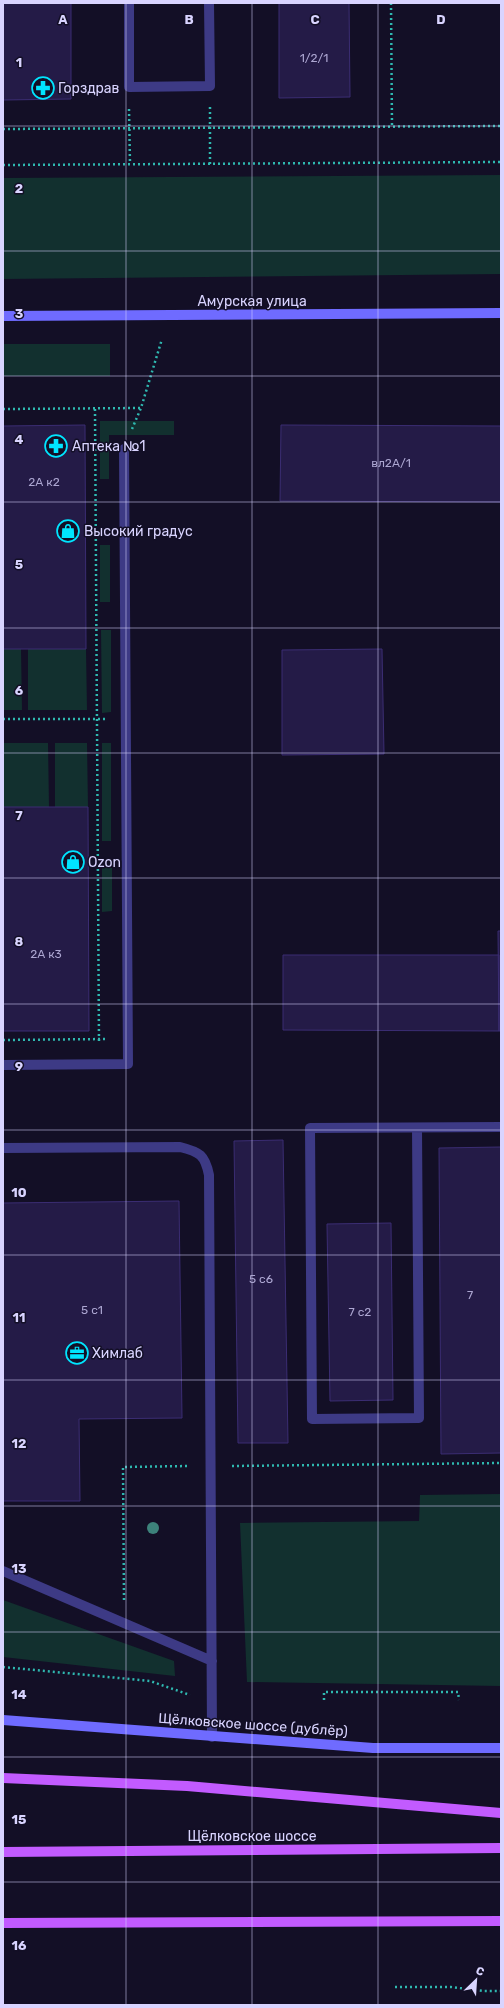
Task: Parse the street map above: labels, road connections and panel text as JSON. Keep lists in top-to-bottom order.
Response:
{
  "streets": {
    "main road": ["Щёлковское шоссе"],
    "street": ["Амурская улица", "Щёлковское шоссе (дублёр)"]
  },
  "places": {
    "pharmacy": ["Горздрав", "Аптека №1"],
    "shop": ["Высокий градус", "Ozon"],
    "office": ["Химлаб"]
  },
  "house_numbers": [
    "1/2/1",
    "вл2А/1",
    "2А к2",
    "2А к3",
    "5 c6",
    "7",
    "5 c1",
    "7 c2"
  ],
  "north": "top right",
  "grid": {
    "columns": [
      "A",
      "B",
      "C",
      "D"
    ],
    "rows": [
      "1",
      "2",
      "3",
      "4",
      "5",
      "6",
      "7",
      "8",
      "9",
      "10",
      "11",
      "12",
      "13",
      "14",
      "15",
      "16"
    ]
  }
}
